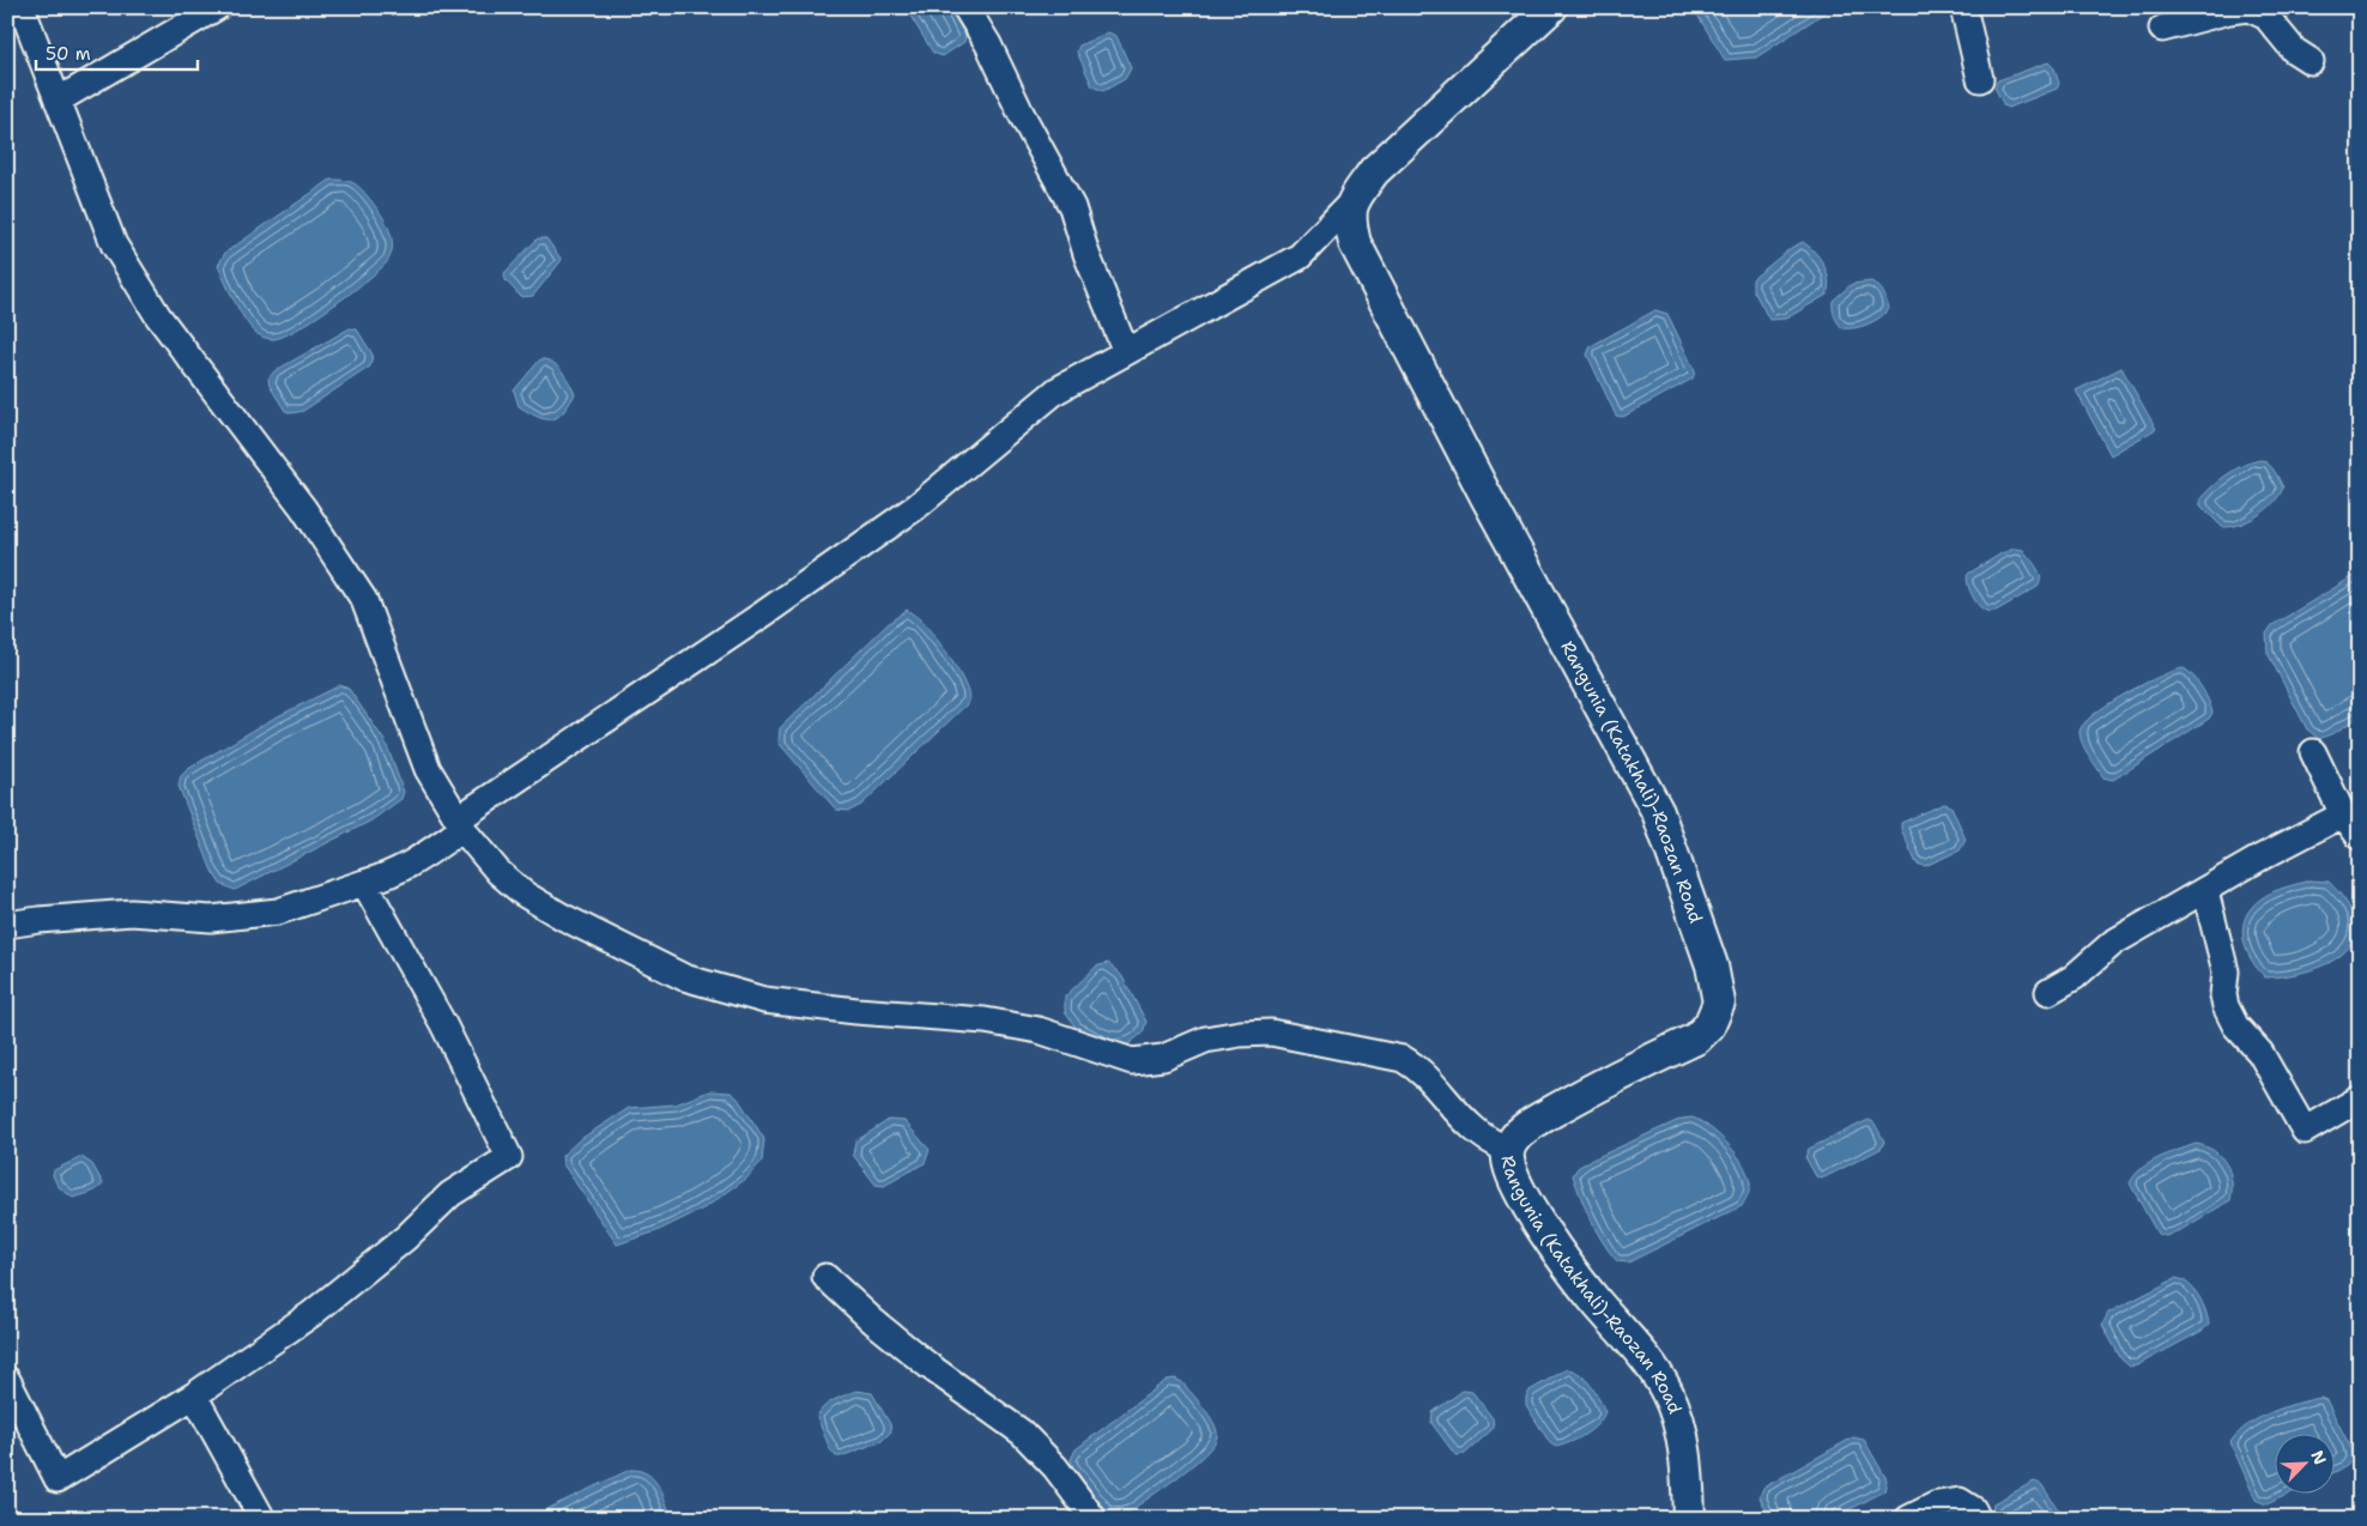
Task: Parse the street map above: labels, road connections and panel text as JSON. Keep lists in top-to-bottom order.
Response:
{
  "streets": {
    "main road": ["Rangunia (Katakhali)-Raozan Road"]
  },
  "scale_bar": "50 m",
  "north": "top right"
}
